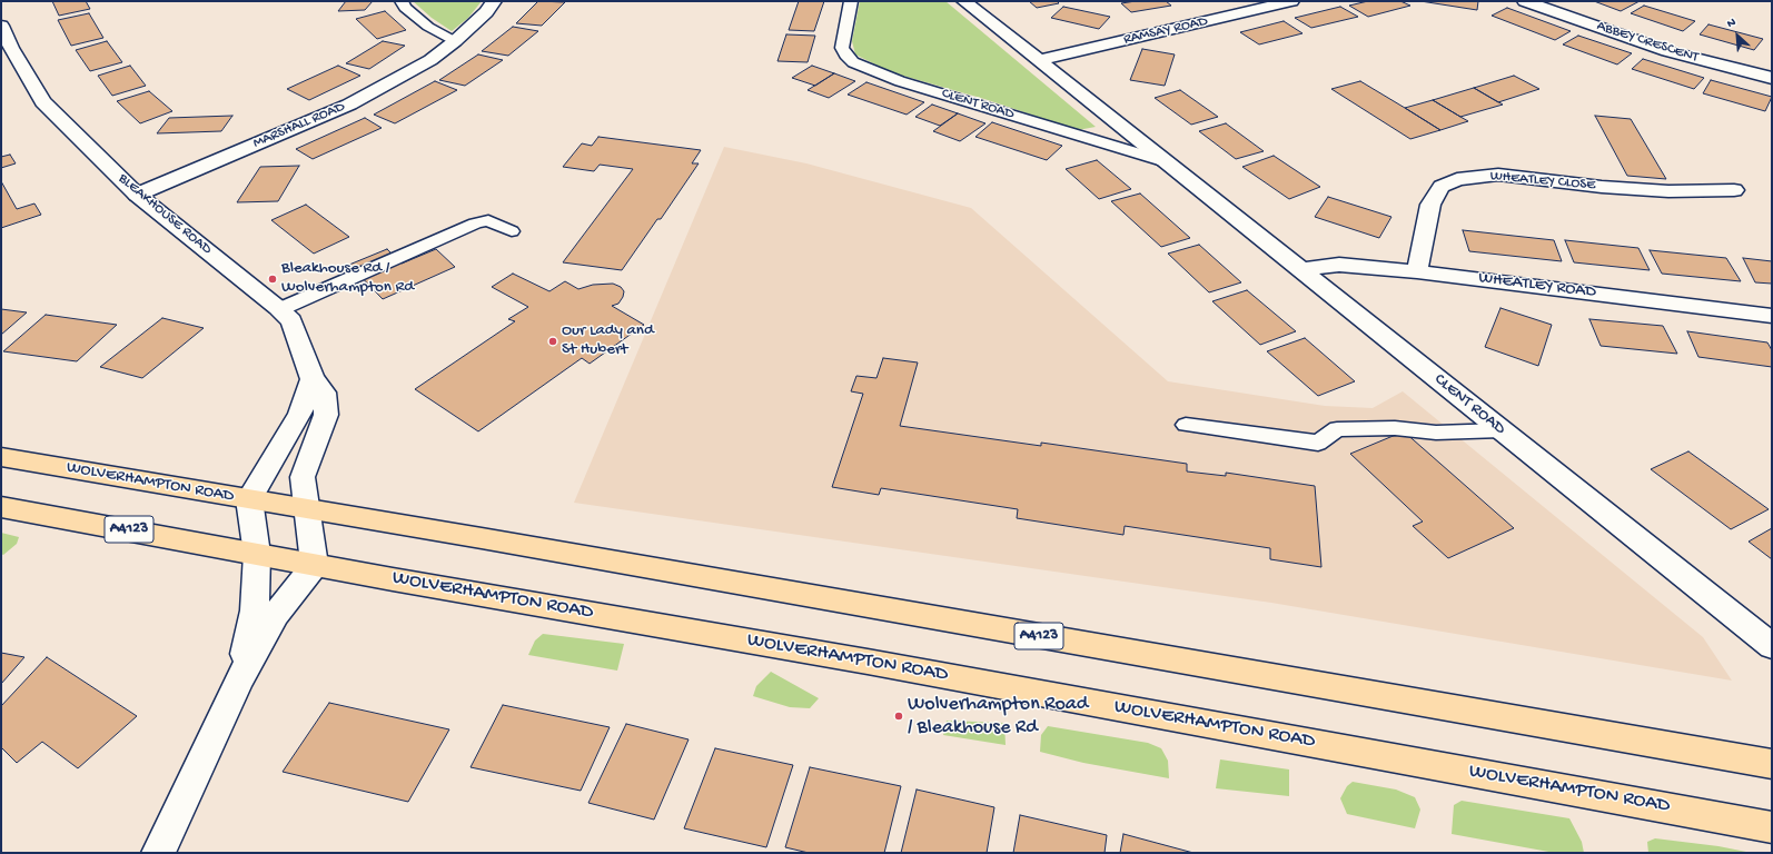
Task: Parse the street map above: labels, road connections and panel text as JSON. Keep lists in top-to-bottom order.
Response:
{
  "streets": {
    "highway": ["WOLVERHAMPTON ROAD", "A4123"],
    "street": [
      "RAMSAY ROAD",
      "ABBEY CRESCENT",
      "CLENT ROAD",
      "MARSHALL ROAD",
      "WHEATLEY CLOSE",
      "BLEAKHOUSE ROAD",
      "WHEATLEY ROAD"
    ]
  },
  "crossings": [
    ["RAMSAY ROAD", "CLENT ROAD"],
    ["CLENT ROAD", "WHEATLEY ROAD"],
    ["MARSHALL ROAD", "BLEAKHOUSE ROAD"],
    ["WHEATLEY CLOSE", "WHEATLEY ROAD"],
    ["BLEAKHOUSE ROAD", "WOLVERHAMPTON ROAD"]
  ],
  "places": ["Bleakhouse Rd / Wolverhampton Rd", "Our Lady and St Hubert", "Wolverhampton Road / Bleakhouse Rd"],
  "north": "top left"
}
